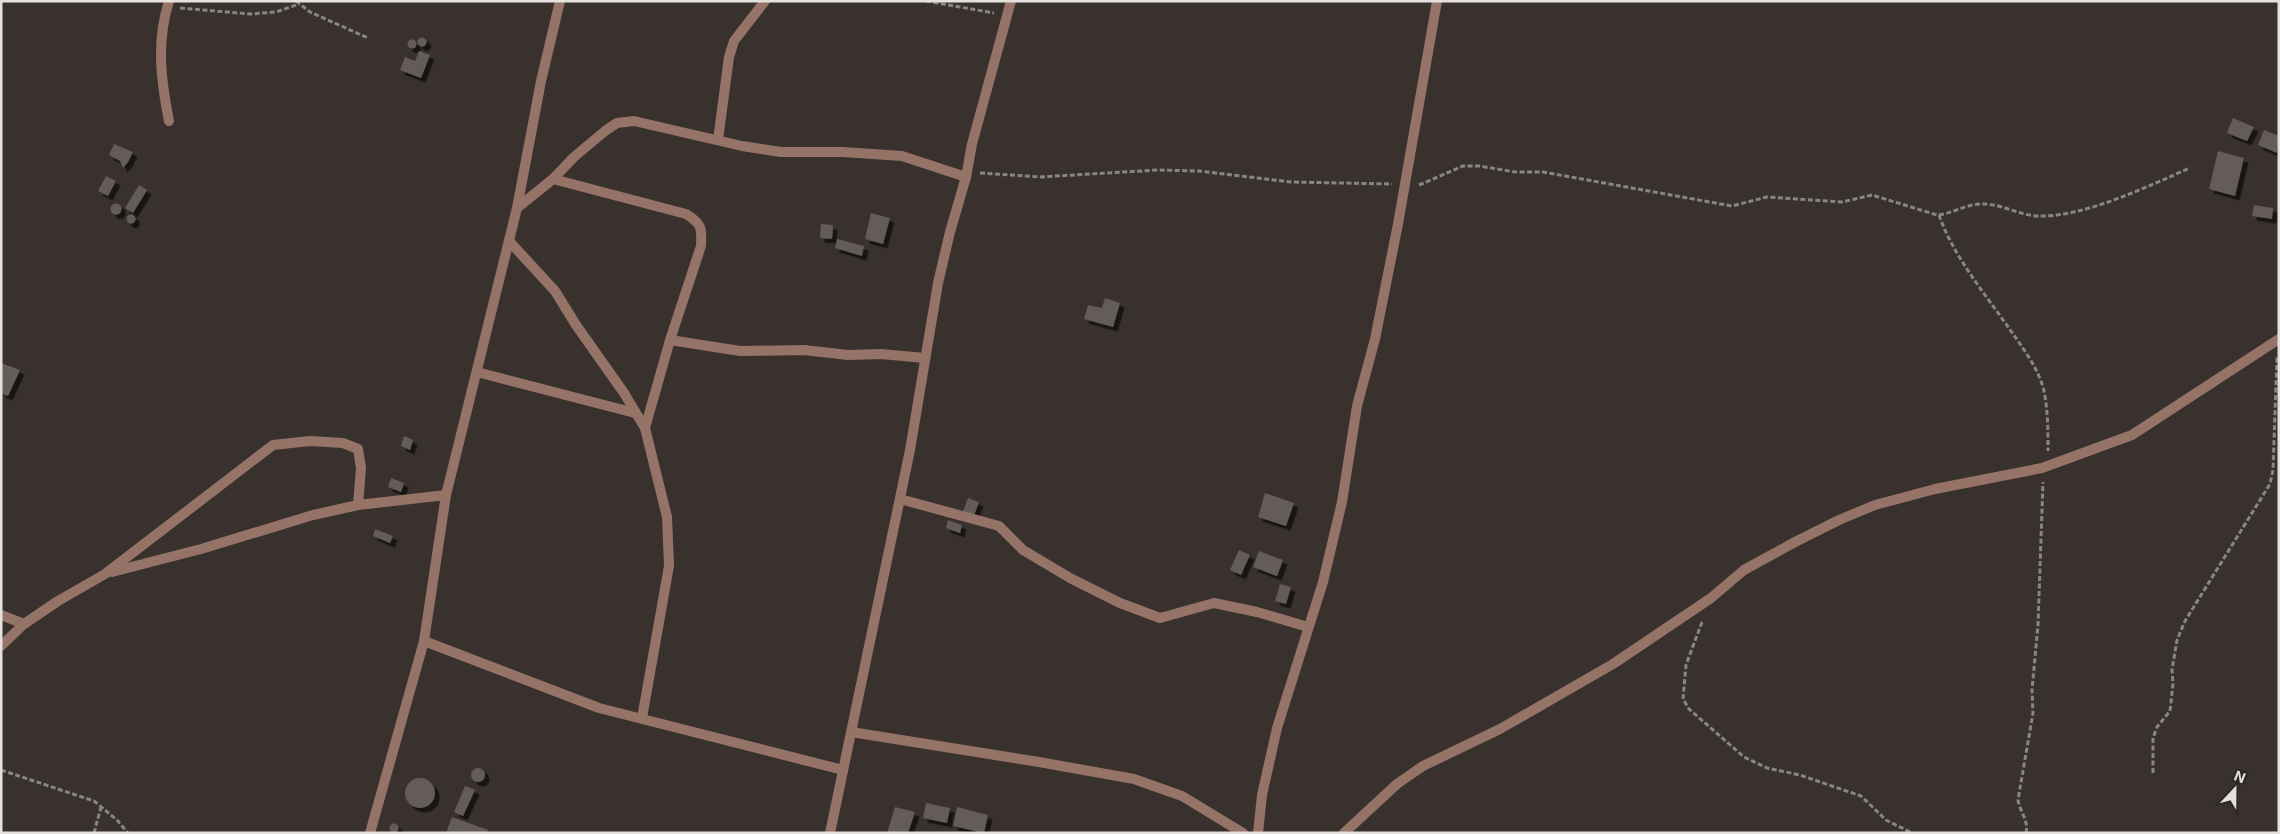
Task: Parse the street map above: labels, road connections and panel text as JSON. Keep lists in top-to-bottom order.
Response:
{
  "north": "top"
}
